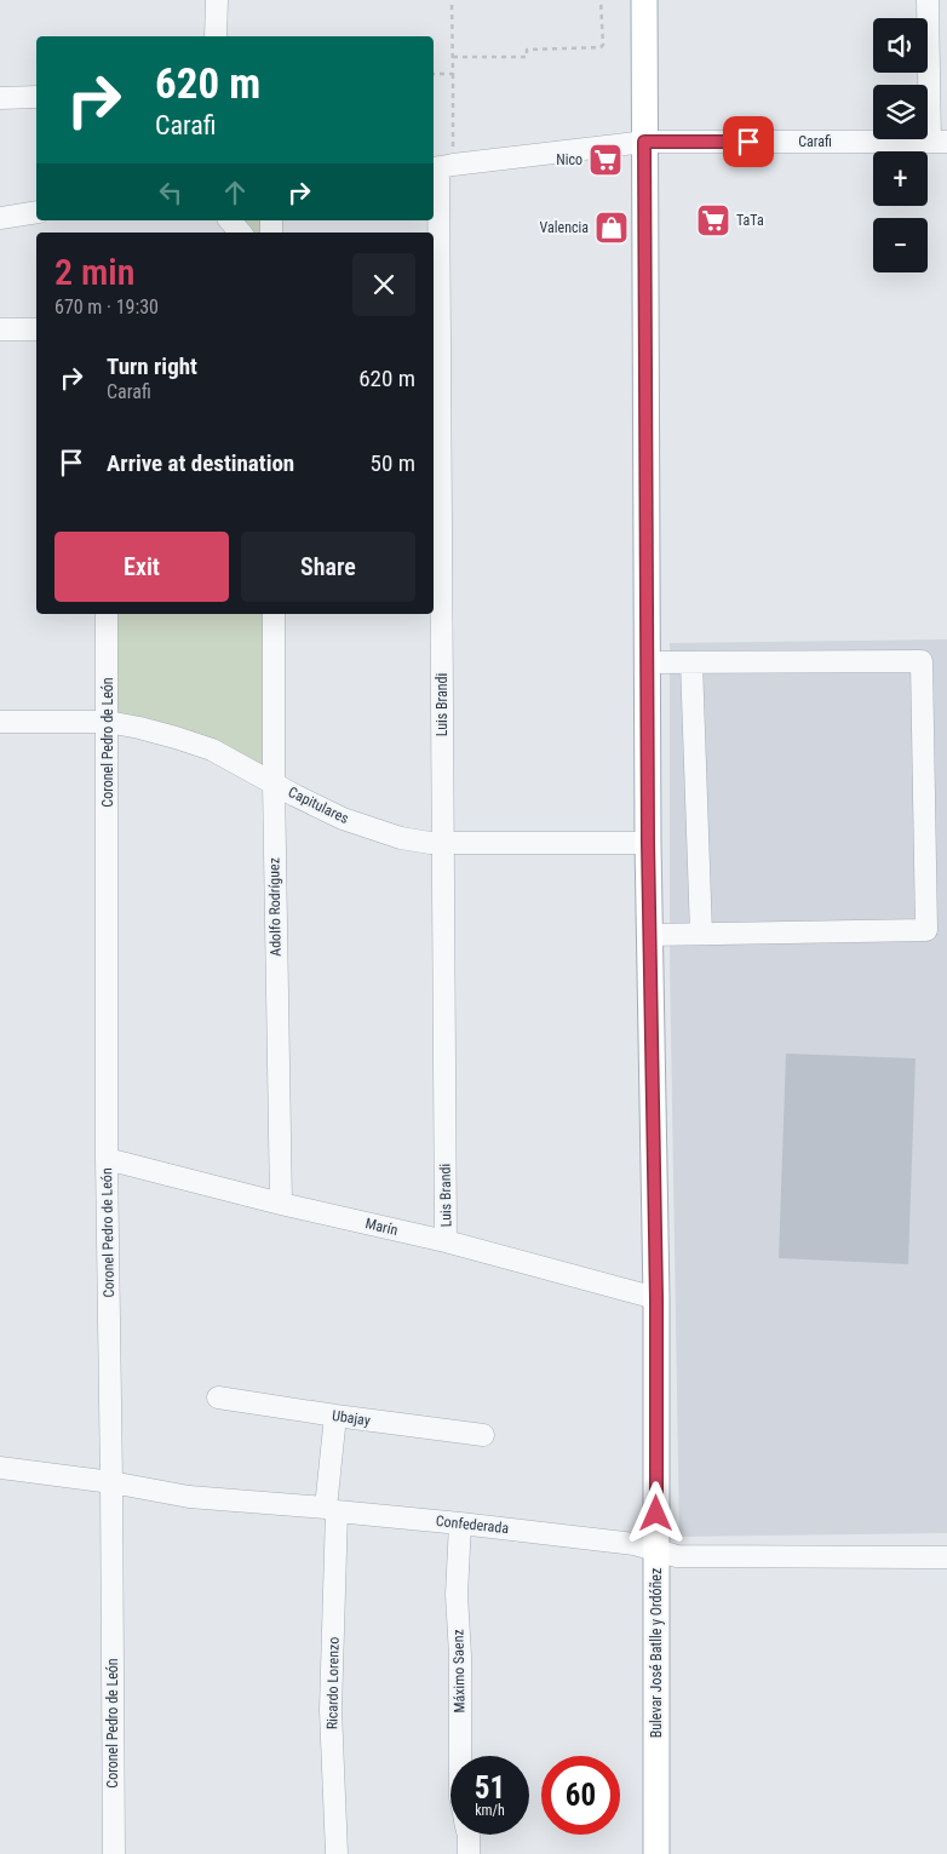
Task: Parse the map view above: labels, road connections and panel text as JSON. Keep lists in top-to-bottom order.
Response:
{
  "streets": {
    "main road": ["Bulevar José Batlle y Ordóñez"],
    "street": [
      "Carafi",
      "Luis Brandi",
      "Coronel Pedro de León",
      "Capitulares",
      "Adolfo Rodríguez",
      "Marín",
      "Ubajay",
      "Confederada",
      "Máximo Saenz",
      "Ricardo Lorenzo"
    ]
  },
  "crossings": [
    ["Carafi", "Luis Brandi"],
    ["Carafi", "Bulevar José Batlle y Ordóñez"],
    ["Luis Brandi", "Capitulares"],
    ["Luis Brandi", "Marín"],
    ["Coronel Pedro de León", "Capitulares"],
    ["Coronel Pedro de León", "Marín"],
    ["Coronel Pedro de León", "Confederada"],
    ["Capitulares", "Adolfo Rodríguez"],
    ["Capitulares", "Bulevar José Batlle y Ordóñez"],
    ["Adolfo Rodríguez", "Marín"],
    ["Marín", "Bulevar José Batlle y Ordóñez"],
    ["Ubajay", "Ricardo Lorenzo"],
    ["Confederada", "Bulevar José Batlle y Ordóñez"],
    ["Confederada", "Máximo Saenz"],
    ["Confederada", "Ricardo Lorenzo"]
  ],
  "places": {
    "supermarket": ["Nico", "TaTa"],
    "shop": ["Valencia"]
  },
  "page": {
    "map_buttons": ["+", "−"],
    "turn": ["620 m", "Carafi"],
    "heading": ["2 min", "670 m · 19:30"],
    "list": [
      {
        "name": "Turn right",
        "note": "Carafi",
        "value": "620 m"
      },
      {
        "name": "Arrive at destination",
        "value": "50 m"
      }
    ],
    "buttons": ["Exit", "Share"],
    "speed": "51 km/h",
    "limit": "60"
  }
}
